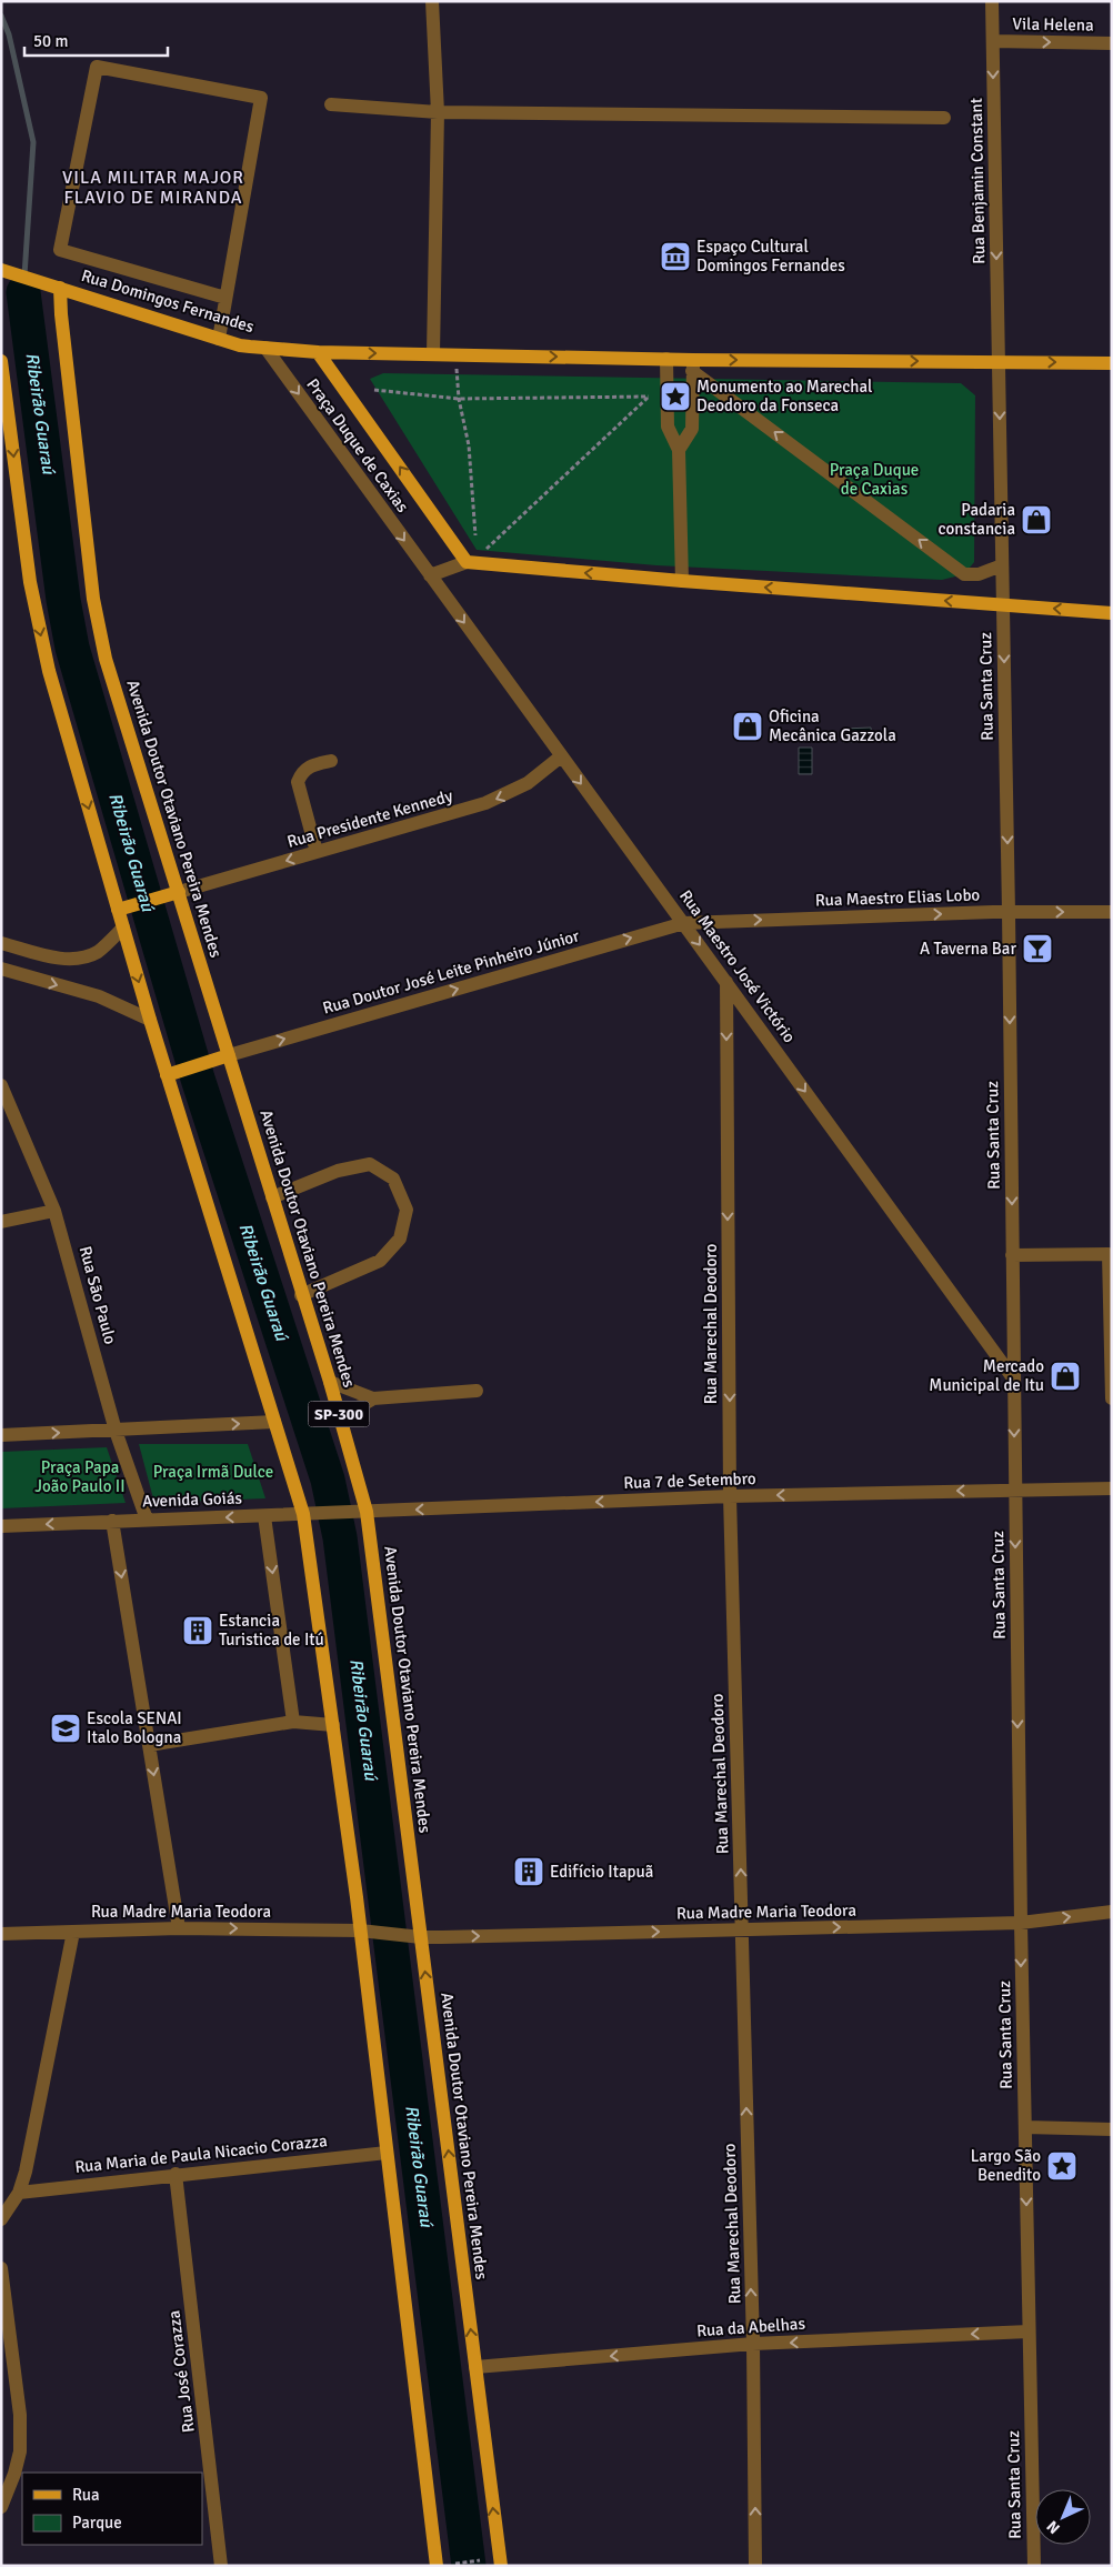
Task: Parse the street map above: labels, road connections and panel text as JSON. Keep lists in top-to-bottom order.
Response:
{
  "streets": {
    "main road": [
      "Rua Domingos Fernandes",
      "Praça Duque de Caxias",
      "Avenida Doutor Otaviano Pereira Mendes",
      "SP-300"
    ],
    "street": [
      "Vila Helena",
      "Rua Benjamin Constant",
      "Rua Santa Cruz",
      "Rua Presidente Kennedy",
      "Rua Maestro Elias Lobo",
      "Rua Maestro José Victório",
      "Rua Doutor José Leite Pinheiro Júnior",
      "Rua São Paulo",
      "Rua Marechal Deodoro",
      "Rua 7 de Setembro",
      "Avenida Goiás",
      "Rua Madre Maria Teodora",
      "Rua Maria de Paula Nicacio Corazza",
      "Rua da Abelhas",
      "Rua José Corazza"
    ]
  },
  "crossings": [
    ["Vila Helena", "Rua Benjamin Constant"],
    ["Rua Benjamin Constant", "Praça Duque de Caxias"],
    ["Rua Domingos Fernandes", "Praça Duque de Caxias"],
    ["Rua Domingos Fernandes", "Avenida Doutor Otaviano Pereira Mendes"],
    ["Praça Duque de Caxias", "Rua Maestro José Victório"],
    ["Rua Santa Cruz", "Rua Maestro Elias Lobo"],
    ["Rua Santa Cruz", "Rua Maestro José Victório"],
    ["Rua Santa Cruz", "Rua 7 de Setembro"],
    ["Rua Santa Cruz", "Rua Madre Maria Teodora"],
    ["Rua Santa Cruz", "Rua da Abelhas"],
    ["Avenida Doutor Otaviano Pereira Mendes", "Rua Presidente Kennedy"],
    ["Avenida Doutor Otaviano Pereira Mendes", "Rua Doutor José Leite Pinheiro Júnior"],
    ["Avenida Doutor Otaviano Pereira Mendes", "Rua 7 de Setembro"],
    ["Avenida Doutor Otaviano Pereira Mendes", "Rua Madre Maria Teodora"],
    ["Avenida Doutor Otaviano Pereira Mendes", "Rua da Abelhas"],
    ["Rua Presidente Kennedy", "Rua Maestro José Victório"],
    ["Rua Maestro Elias Lobo", "Rua Maestro José Victório"],
    ["Rua Maestro Elias Lobo", "Rua Doutor José Leite Pinheiro Júnior"],
    ["Rua Maestro José Victório", "Rua Doutor José Leite Pinheiro Júnior"],
    ["Rua Maestro José Victório", "Rua Marechal Deodoro"],
    ["Rua São Paulo", "Avenida Goiás"],
    ["Rua Marechal Deodoro", "Rua 7 de Setembro"],
    ["Rua Marechal Deodoro", "Rua Madre Maria Teodora"],
    ["Rua Marechal Deodoro", "Rua da Abelhas"],
    ["Rua 7 de Setembro", "Avenida Goiás"],
    ["Rua Maria de Paula Nicacio Corazza", "Rua José Corazza"]
  ],
  "one_way": [
    "Vila Helena",
    "Rua Benjamin Constant",
    "Rua Santa Cruz",
    "Rua Presidente Kennedy",
    "Rua Maestro Elias Lobo",
    "Rua Maestro José Victório",
    "Rua Doutor José Leite Pinheiro Júnior",
    "Rua 7 de Setembro",
    "Rua Madre Maria Teodora",
    "Rua da Abelhas"
  ],
  "districts": ["VILA MILITAR MAJOR FLAVIO DE MIRANDA"],
  "water": ["Ribeirão Guaraú"],
  "parks": ["Praça Duque de Caxias", "Praça Papa João Paulo II", "Praça Irmã Dulce"],
  "places": {
    "museum": ["Espaço Cultural Domingos Fernandes"],
    "place": ["Monumento ao Marechal Deodoro da Fonseca", "Largo São Benedito"],
    "shop": ["Padaria constancia", "Oficina Mecânica Gazzola", "Mercado Municipal de Itu"],
    "bar": ["A Taverna Bar"],
    "building": ["Estancia Turistica de Itú", "Edifício Itapuã"],
    "school or university": ["Escola SENAI Italo Bologna"]
  },
  "legend": ["Rua", "Parque"],
  "scale_bar": "50 m",
  "north": "bottom left"
}
